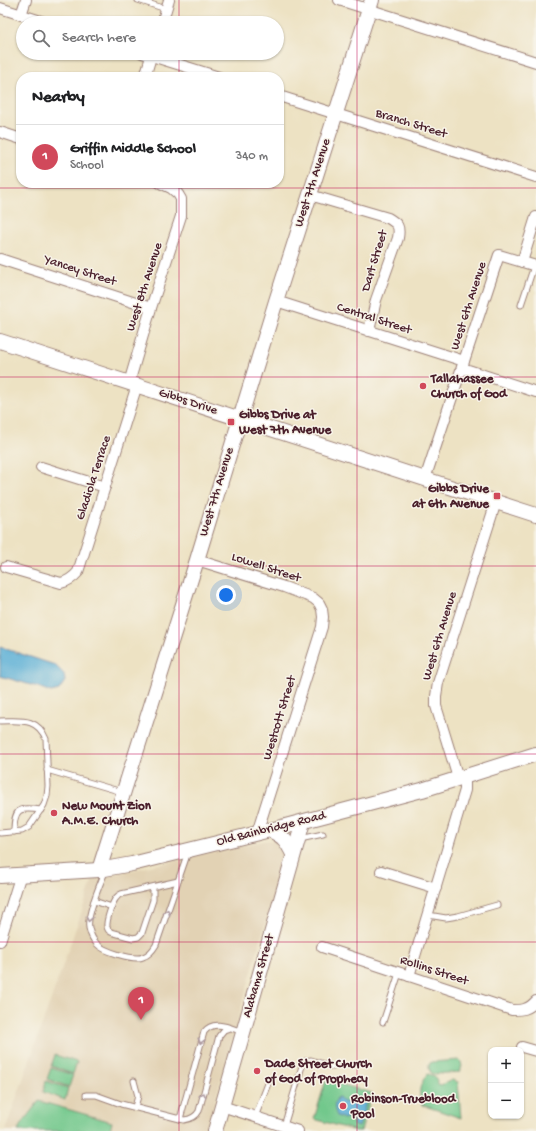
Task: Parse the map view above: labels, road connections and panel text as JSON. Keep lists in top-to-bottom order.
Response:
{
  "streets": {
    "street": [
      "Branch Street",
      "West 7th Avenue",
      "Dart Street",
      "Yancey Street",
      "West 8th Avenue",
      "West 6th Avenue",
      "Central Street",
      "Gibbs Drive",
      "Gladiola Terrace",
      "Lowell Street",
      "Westcott Street",
      "Old Bainbridge Road",
      "Rollins Street",
      "Alabama Street"
    ]
  },
  "crossings": [
    ["Branch Street", "West 7th Avenue"],
    ["West 7th Avenue", "Dart Street"],
    ["West 7th Avenue", "Central Street"],
    ["West 7th Avenue", "Gibbs Drive"],
    ["West 7th Avenue", "Lowell Street"],
    ["West 7th Avenue", "Old Bainbridge Road"],
    ["Dart Street", "Central Street"],
    ["Yancey Street", "West 8th Avenue"],
    ["West 8th Avenue", "Gibbs Drive"],
    ["West 8th Avenue", "Gladiola Terrace"],
    ["West 6th Avenue", "Central Street"],
    ["West 6th Avenue", "Gibbs Drive"],
    ["West 6th Avenue", "Old Bainbridge Road"],
    ["West 6th Avenue", "Rollins Street"],
    ["Gibbs Drive", "Gladiola Terrace"],
    ["Lowell Street", "Westcott Street"],
    ["Westcott Street", "Old Bainbridge Road"],
    ["Old Bainbridge Road", "Alabama Street"]
  ],
  "places": {
    "other": [
      "Tallahassee Church of God",
      "New Mount Zion A.M.E. Church",
      "Dade Street Church of God of Prophecy",
      "Robinson-Trueblood Pool"
    ],
    "transit": ["Gibbs Drive at West 7th Avenue", "Gibbs Drive at 6th Avenue"]
  },
  "page": {
    "search": "Search here",
    "heading": "Nearby",
    "list": [
      {
        "mark": "1",
        "name": "Griffin Middle School",
        "note": "School",
        "value": "340 m"
      }
    ],
    "pins": "1",
    "map_buttons": ["+", "−"]
  }
}
